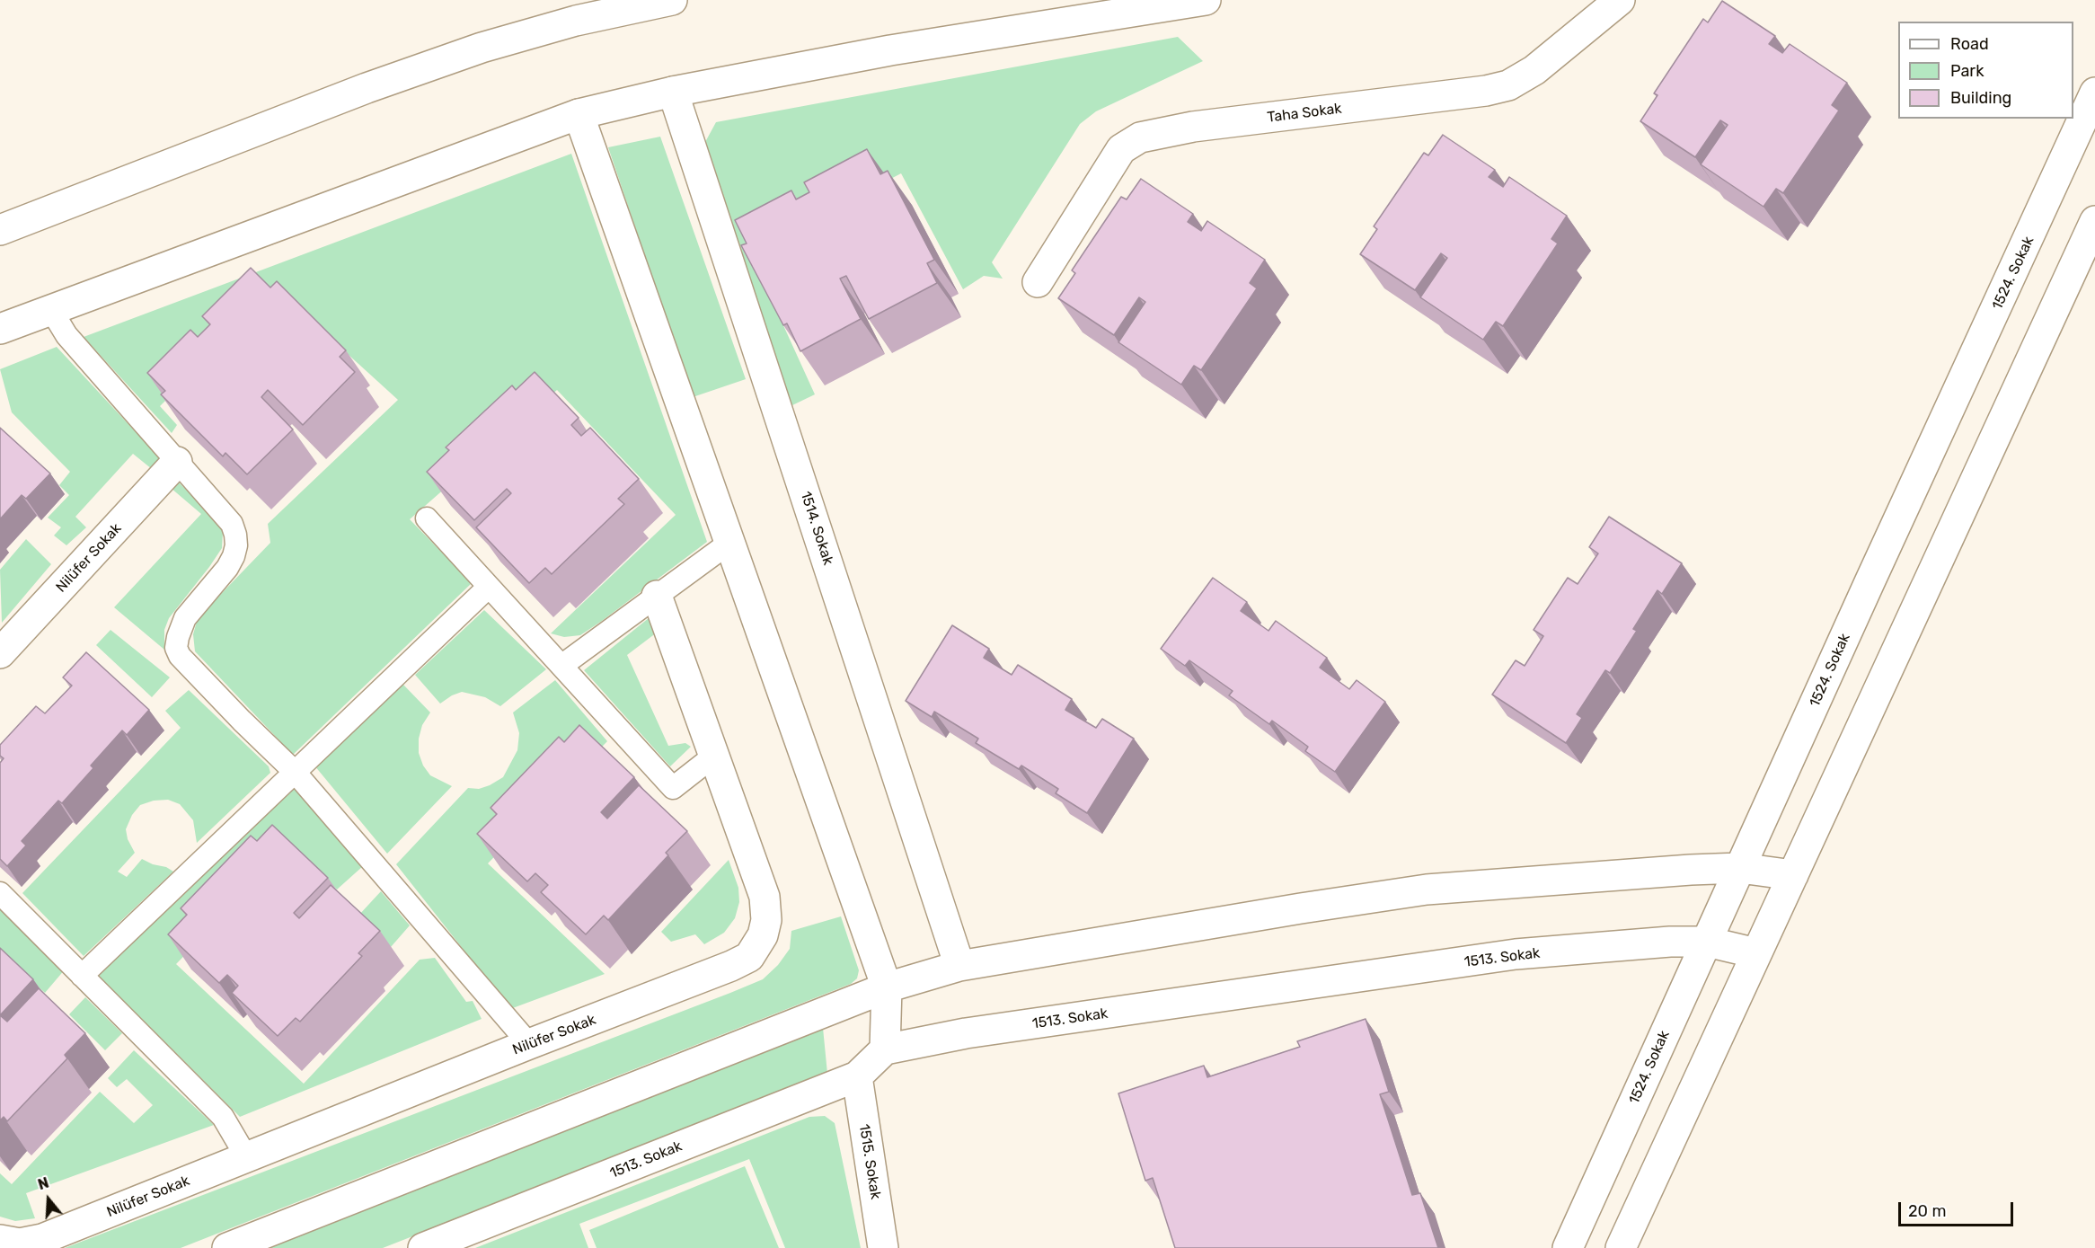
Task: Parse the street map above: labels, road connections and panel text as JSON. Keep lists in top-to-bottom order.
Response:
{
  "streets": {
    "street": [
      "Taha Sokak",
      "1524. Sokak",
      "1514. Sokak",
      "Nilüfer Sokak",
      "1513. Sokak",
      "1515. Sokak"
    ]
  },
  "crossings": [
    ["1524. Sokak", "1513. Sokak"],
    ["1513. Sokak", "1515. Sokak"]
  ],
  "legend": ["Road", "Park", "Building"],
  "scale_bar": "20 m",
  "north": "top"
}
